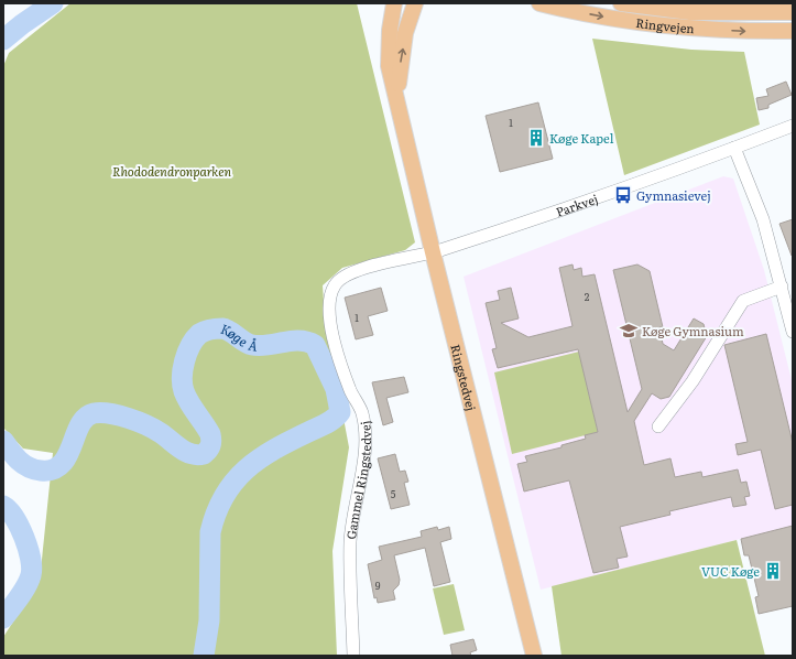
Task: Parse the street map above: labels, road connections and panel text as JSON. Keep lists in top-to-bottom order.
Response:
{
  "streets": {
    "main road": ["Ringvejen", "Ringstedvej"],
    "street": ["Parkvej", "Gammel Ringstedvej"]
  },
  "crossings": [
    ["Parkvej", "Ringstedvej"],
    ["Parkvej", "Gammel Ringstedvej"],
    ["Ringstedvej", "Gammel Ringstedvej"]
  ],
  "water": ["Køge Å"],
  "parks": ["Rhododendronparken"],
  "places": {
    "building": ["Køge Kapel", "VUC Køge"],
    "bus stop": ["Gymnasievej"],
    "school or university": ["Køge Gymnasium"]
  },
  "house_numbers": [
    "1",
    "2",
    "1",
    "5",
    "9"
  ]
}
